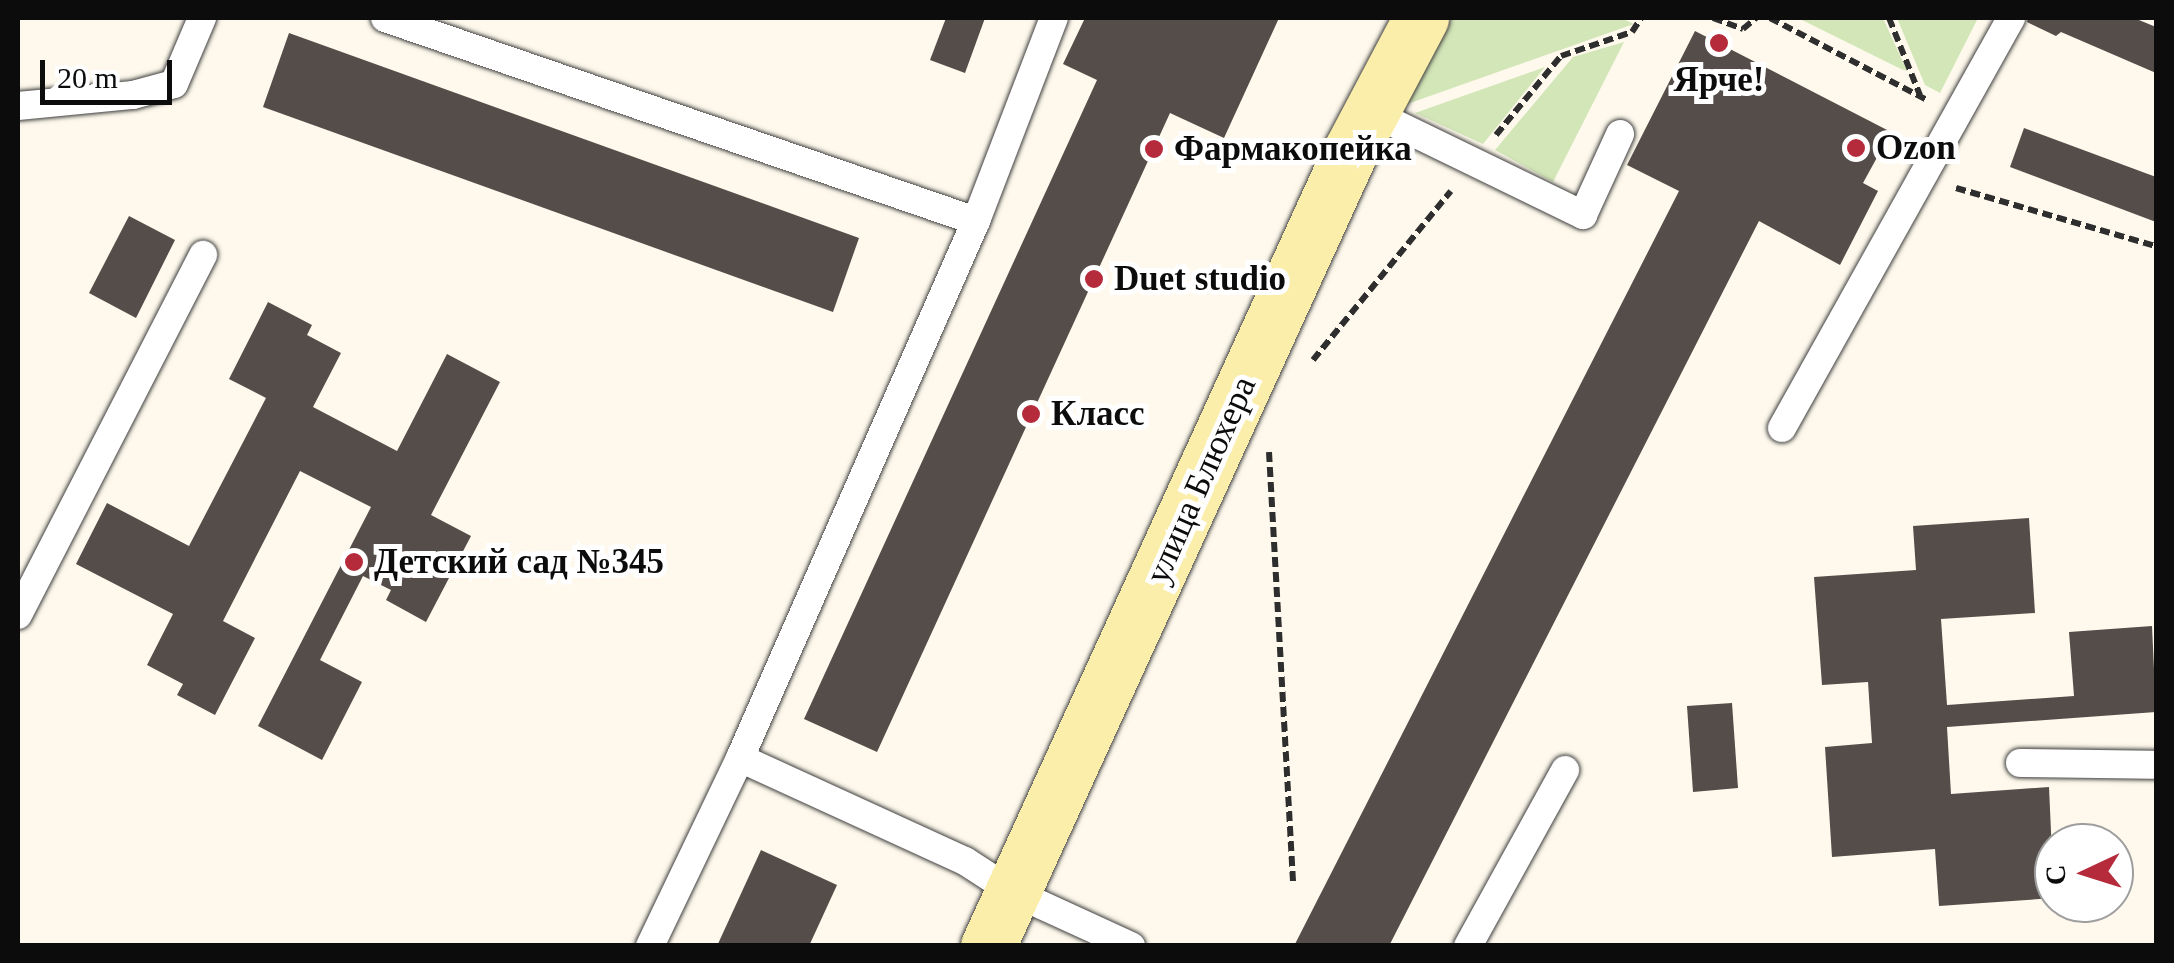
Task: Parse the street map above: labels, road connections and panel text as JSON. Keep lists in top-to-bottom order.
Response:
{
  "streets": {
    "street": ["улица Блюхера"]
  },
  "places": [
    "Ярче!",
    "Ozon",
    "Фармакопейка",
    "Duet studio",
    "Класс",
    "Детский сад №345"
  ],
  "scale_bar": "20 m",
  "north": "left"
}
